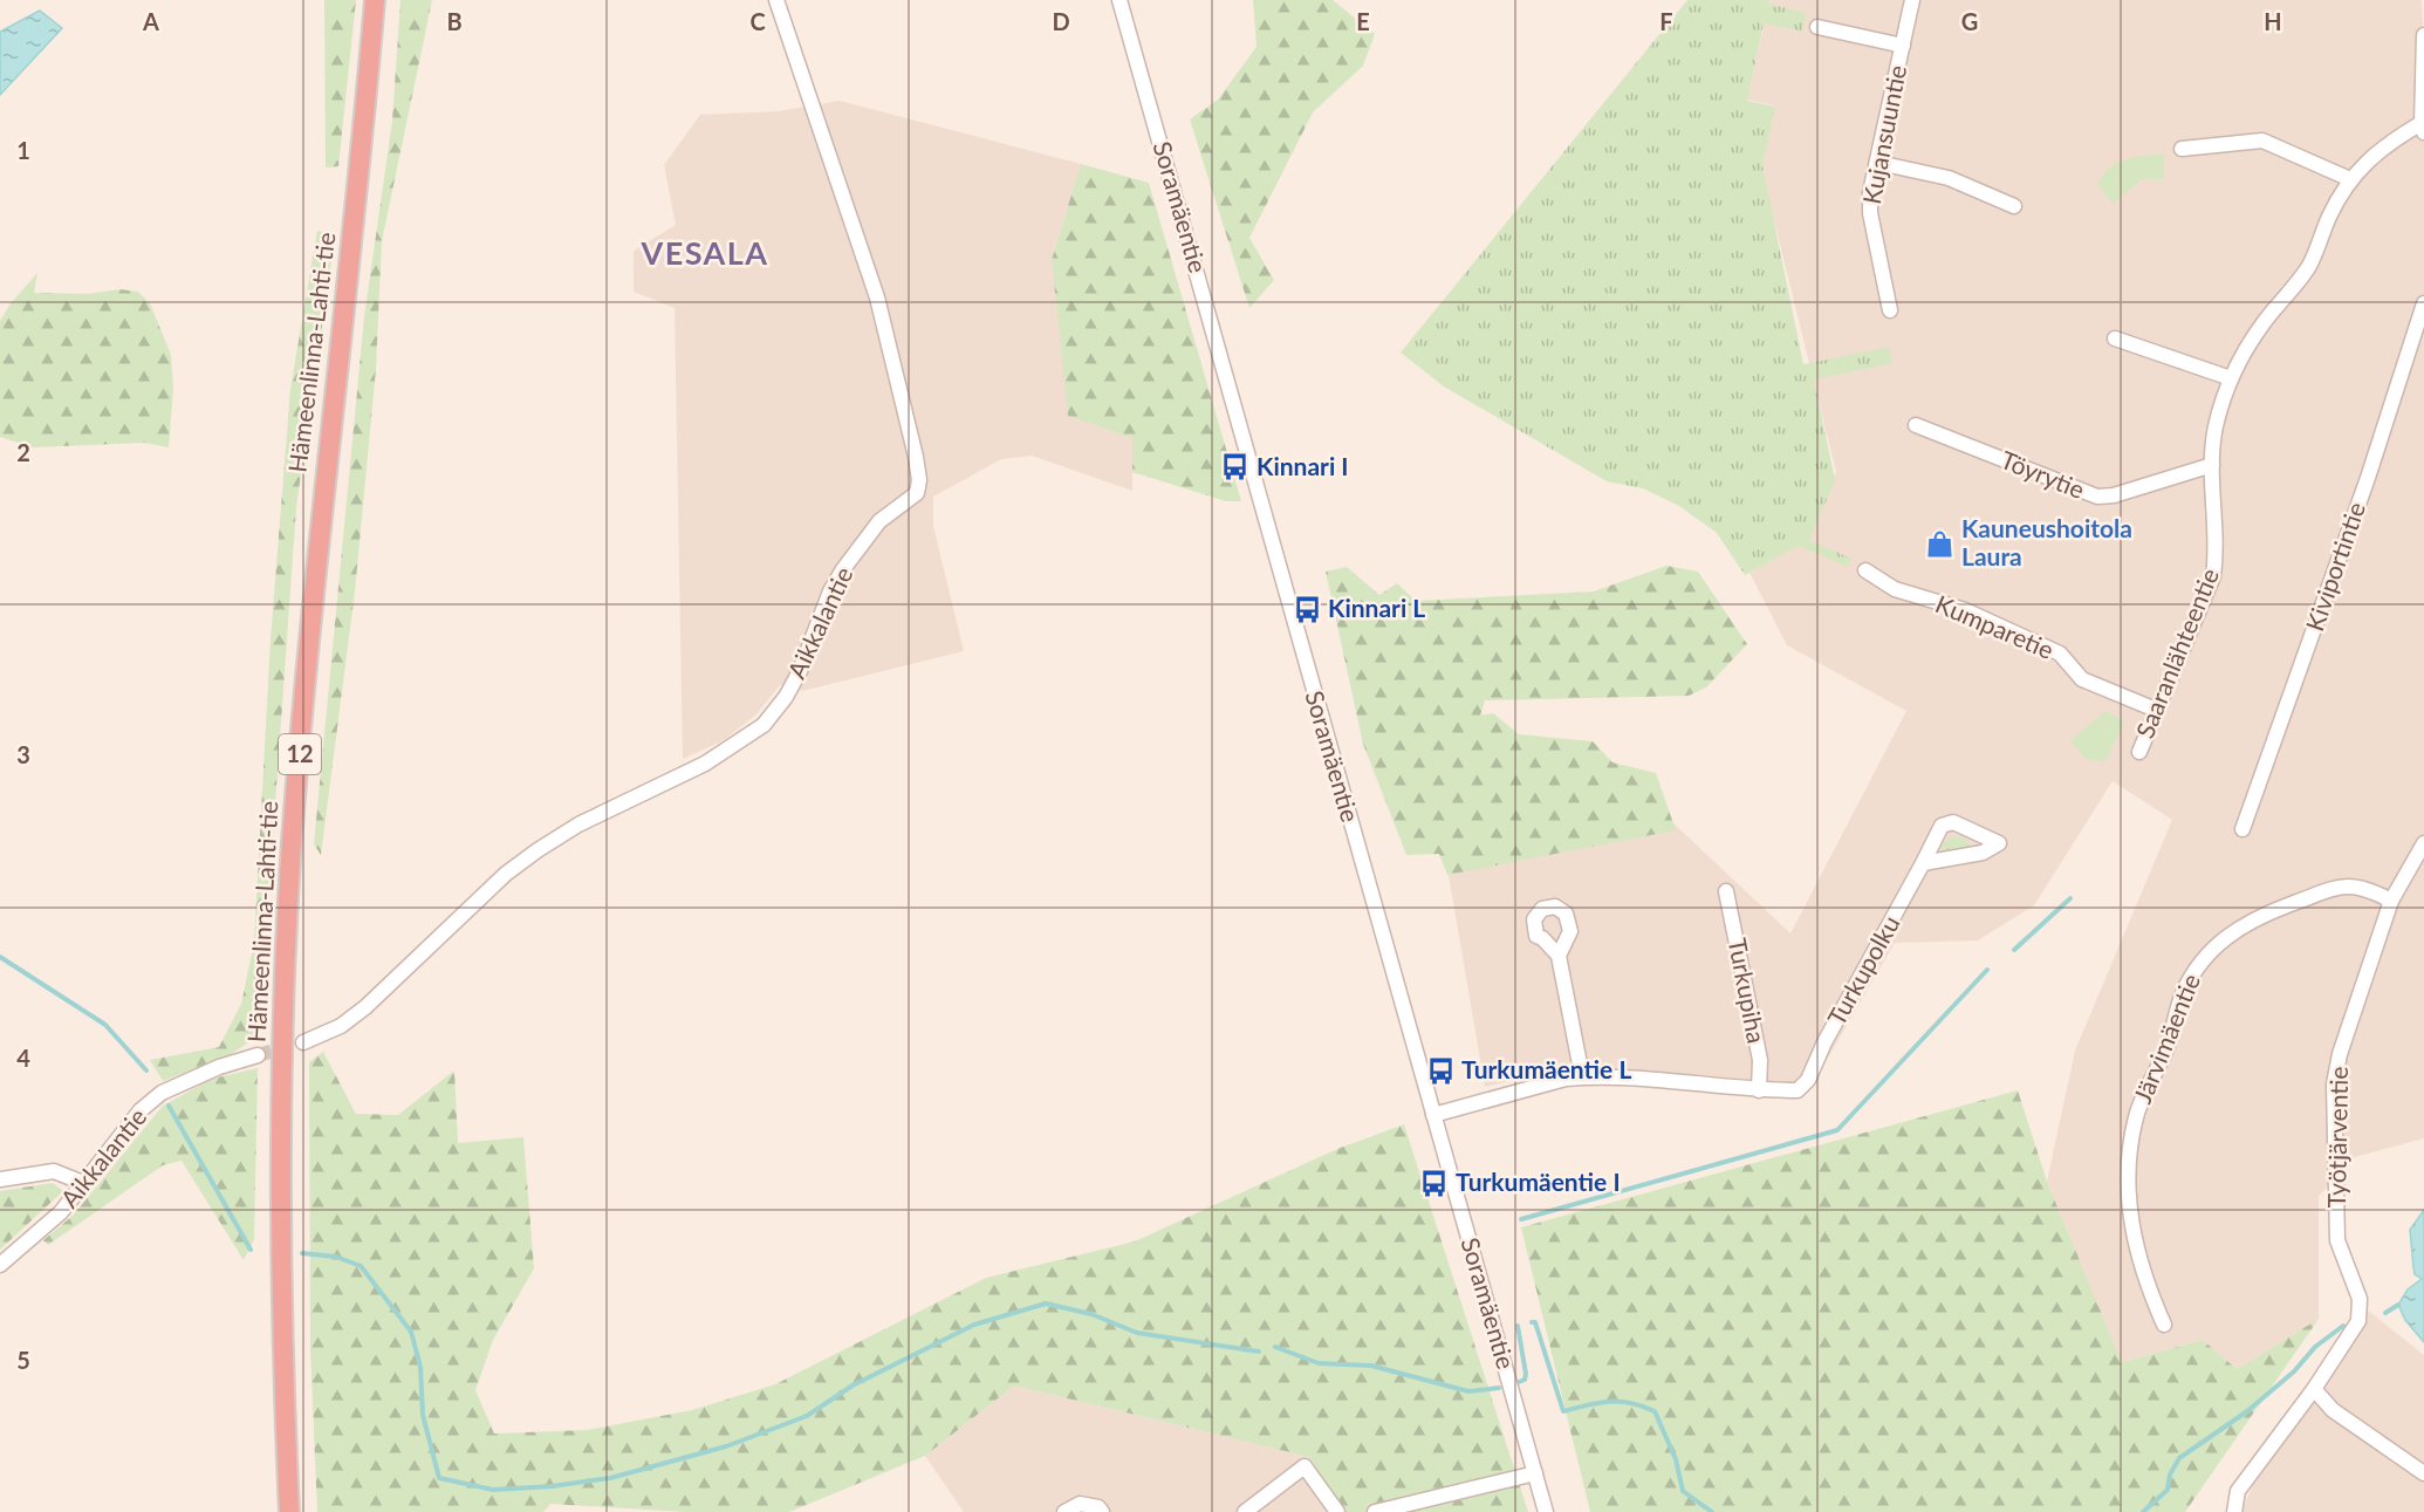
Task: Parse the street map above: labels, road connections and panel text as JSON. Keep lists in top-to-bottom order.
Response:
{
  "streets": {
    "highway": ["Hämeenlinna-Lahti-tie", "12"],
    "street": [
      "Kujansuuntie",
      "Soramäentie",
      "Töyrytie",
      "Kiviportintie",
      "Aikkalantie",
      "Kumparetie",
      "Saaranlähteentie",
      "Turkupolku",
      "Turkupiha",
      "Järvimäentie",
      "Työtjärventie"
    ]
  },
  "crossings": [
    ["Töyrytie", "Saaranlähteentie"],
    ["Kumparetie", "Saaranlähteentie"],
    ["Turkupolku", "Turkupiha"],
    ["Järvimäentie", "Työtjärventie"]
  ],
  "districts": ["VESALA"],
  "places": {
    "bus stop": [
      "Kinnari I",
      "Kinnari L",
      "Turkumäentie L",
      "Turkumäentie I"
    ],
    "shop": ["Kauneushoitola Laura"]
  },
  "grid": {
    "columns": [
      "A",
      "B",
      "C",
      "D",
      "E",
      "F",
      "G",
      "H"
    ],
    "rows": [
      "1",
      "2",
      "3",
      "4",
      "5"
    ]
  }
}
